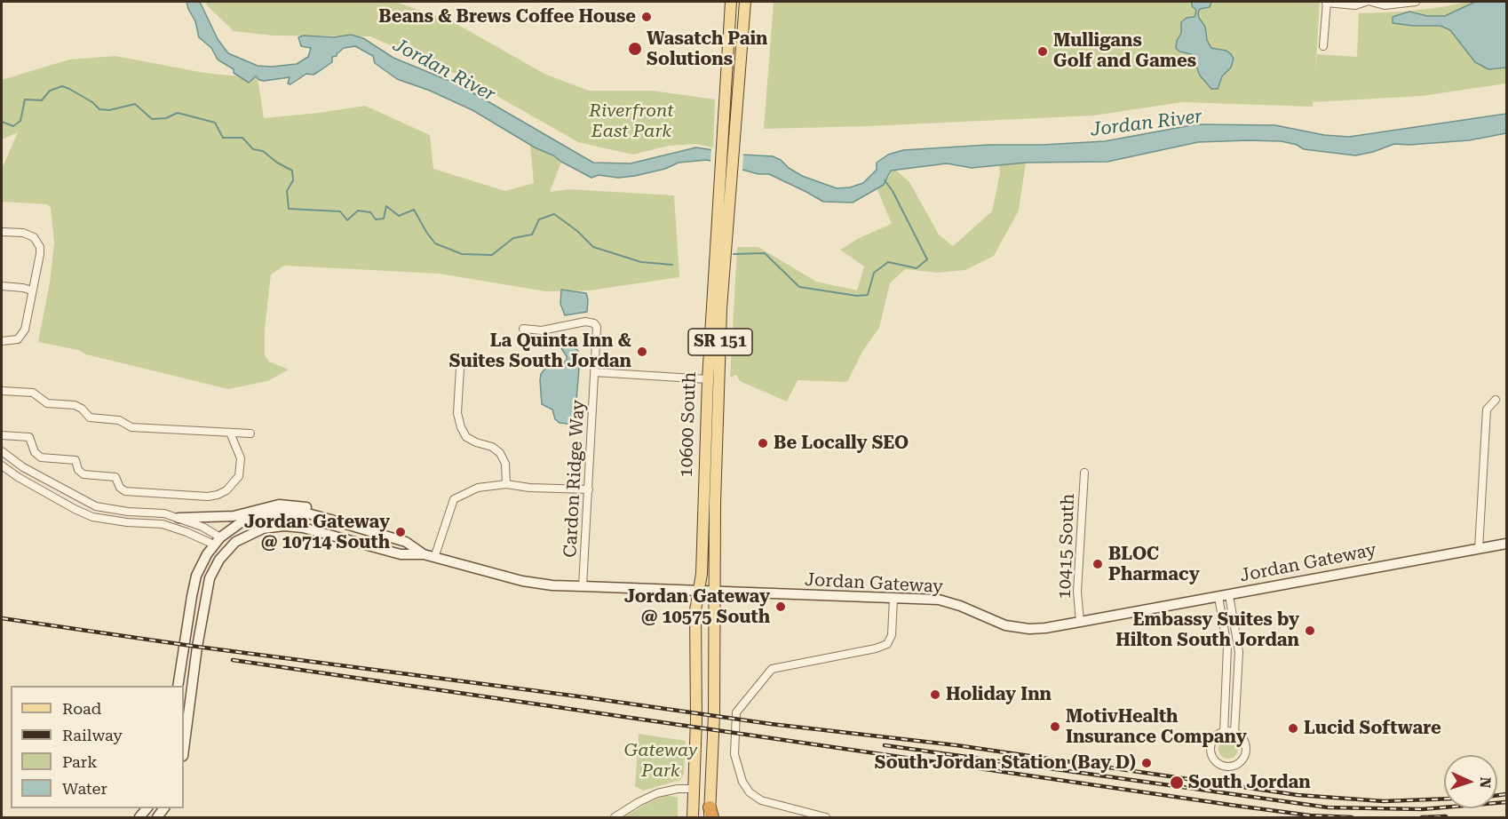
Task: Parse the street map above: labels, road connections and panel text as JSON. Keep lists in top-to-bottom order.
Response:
{
  "streets": {
    "main road": ["SR 151", "10600 South", "Jordan Gateway"],
    "street": ["Cardon Ridge Way", "10415 South"]
  },
  "crossings": [
    ["10600 South", "Jordan Gateway"],
    ["Cardon Ridge Way", "Jordan Gateway"],
    ["10415 South", "Jordan Gateway"]
  ],
  "water": ["Jordan River"],
  "parks": ["Riverfront East Park", "Gateway Park"],
  "places": [
    "Beans & Brews Coffee House",
    "Wasatch Pain Solutions",
    "Mulligans Golf and Games",
    "La Quinta Inn & Suites South Jordan",
    "Be Locally SEO",
    "Jordan Gateway @ 10714 South",
    "BLOC Pharmacy",
    "Jordan Gateway @ 10575 South",
    "Embassy Suites by Hilton South Jordan",
    "Holiday Inn",
    "MotivHealth Insurance Company",
    "Lucid Software",
    "South Jordan Station (Bay D)",
    "South Jordan"
  ],
  "legend": [
    "Road",
    "Railway",
    "Park",
    "Water"
  ],
  "north": "right"
}
